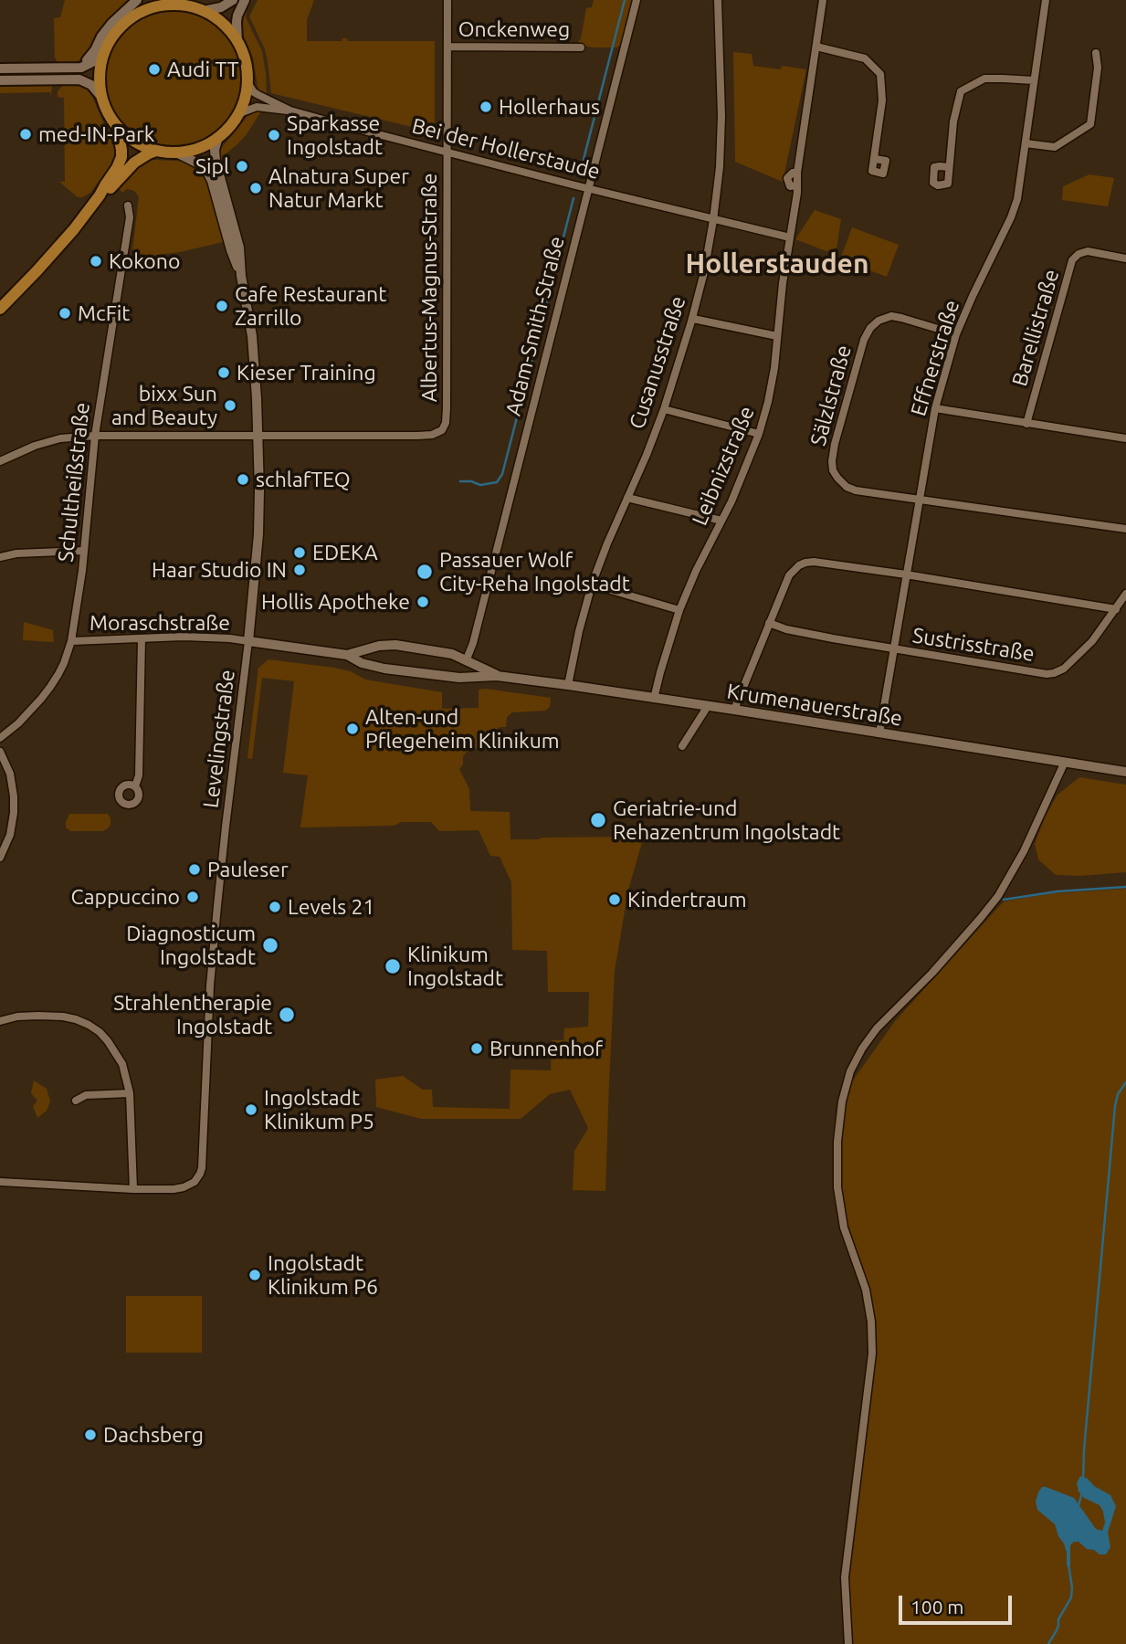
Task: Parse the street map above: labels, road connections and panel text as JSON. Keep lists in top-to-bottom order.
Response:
{
  "streets": {
    "street": [
      "Onckenweg",
      "Bei der Hollerstaude",
      "Albertus-Magnus-Straße",
      "Adam-Smith-Straße",
      "Barellistraße",
      "Effnerstraße",
      "Cusanusstraße",
      "Sälzlstraße",
      "Leibnizstraße",
      "Schultheißstraße",
      "Moraschstraße",
      "Sustrisstraße",
      "Krumenauerstraße",
      "Levelingstraße"
    ]
  },
  "crossings": [
    ["Bei der Hollerstaude", "Albertus-Magnus-Straße"],
    ["Bei der Hollerstaude", "Adam-Smith-Straße"],
    ["Bei der Hollerstaude", "Cusanusstraße"],
    ["Bei der Hollerstaude", "Leibnizstraße"],
    ["Bei der Hollerstaude", "Levelingstraße"],
    ["Albertus-Magnus-Straße", "Levelingstraße"],
    ["Adam-Smith-Straße", "Krumenauerstraße"],
    ["Effnerstraße", "Sälzlstraße"],
    ["Effnerstraße", "Sustrisstraße"],
    ["Effnerstraße", "Krumenauerstraße"],
    ["Cusanusstraße", "Krumenauerstraße"],
    ["Leibnizstraße", "Krumenauerstraße"],
    ["Schultheißstraße", "Moraschstraße"],
    ["Moraschstraße", "Krumenauerstraße"],
    ["Moraschstraße", "Levelingstraße"],
    ["Krumenauerstraße", "Levelingstraße"]
  ],
  "districts": ["Hollerstauden"],
  "places": [
    "Audi TT",
    "Hollerhaus",
    "med-IN-Park",
    "Sparkasse Ingolstadt",
    "Sipl",
    "Alnatura Super Natur Markt",
    "Kokono",
    "Cafe Restaurant Zarrillo",
    "McFit",
    "Kieser Training",
    "bixx Sun and Beauty",
    "schlafTEQ",
    "EDEKA",
    "Haar Studio IN",
    "Passauer Wolf City-Reha Ingolstadt",
    "Hollis Apotheke",
    "Alten-und Pflegeheim Klinikum",
    "Geriatrie-und Rehazentrum Ingolstadt",
    "Pauleser",
    "Cappuccino",
    "Kindertraum",
    "Levels 21",
    "Diagnosticum Ingolstadt",
    "Klinikum Ingolstadt",
    "Strahlentherapie Ingolstadt",
    "Brunnenhof",
    "Ingolstadt Klinikum P5",
    "Ingolstadt Klinikum P6",
    "Dachsberg"
  ],
  "scale_bar": "100 m"
}
